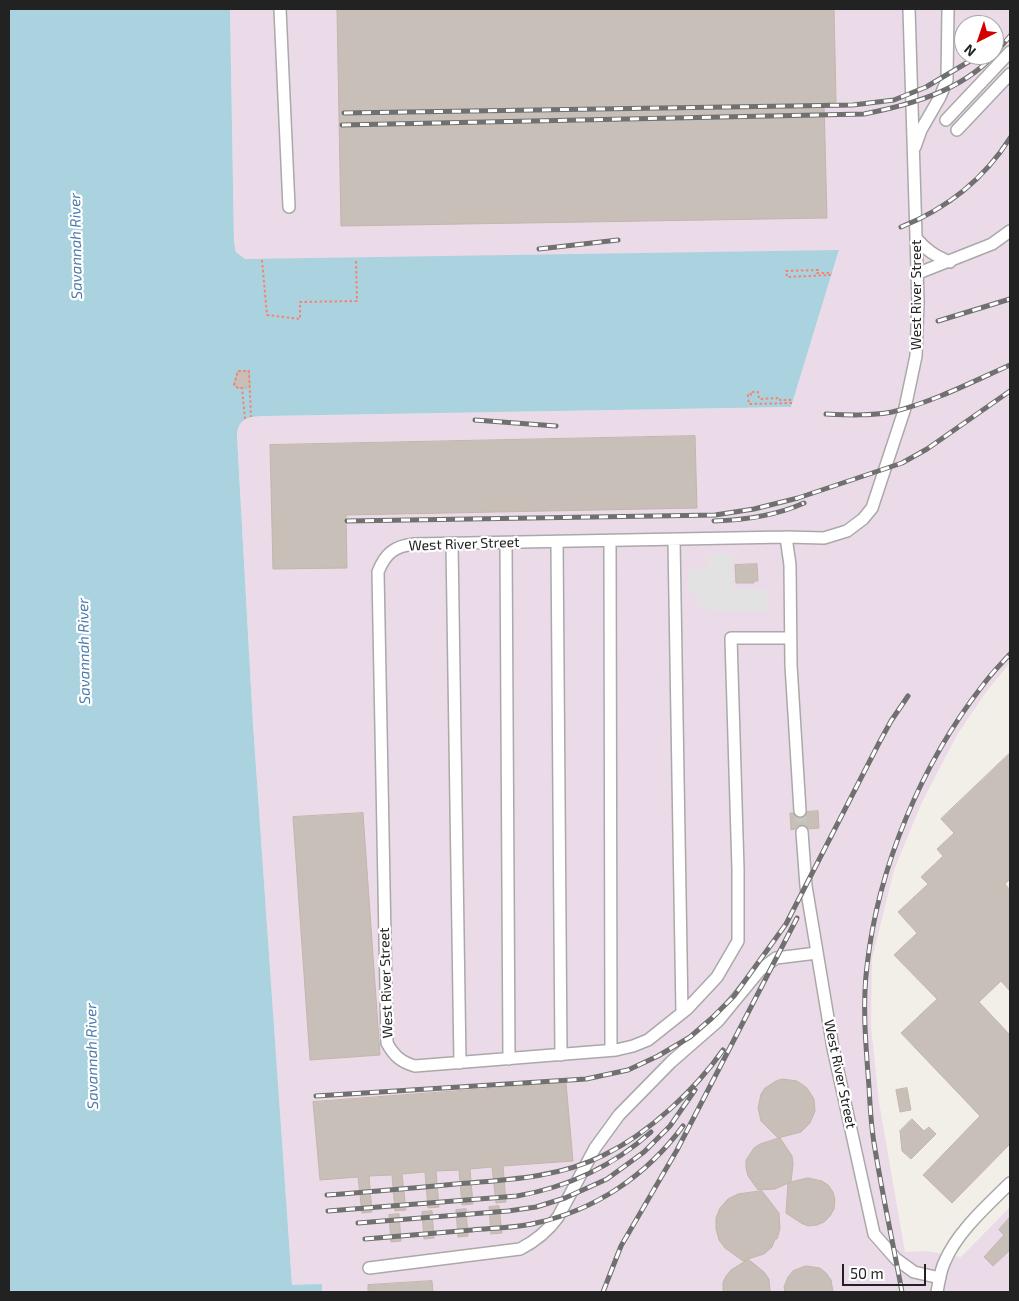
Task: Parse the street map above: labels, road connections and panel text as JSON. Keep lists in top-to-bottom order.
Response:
{
  "streets": {
    "street": ["West River Street"]
  },
  "water": ["Savannah River"],
  "scale_bar": "50 m",
  "north": "bottom left"
}
